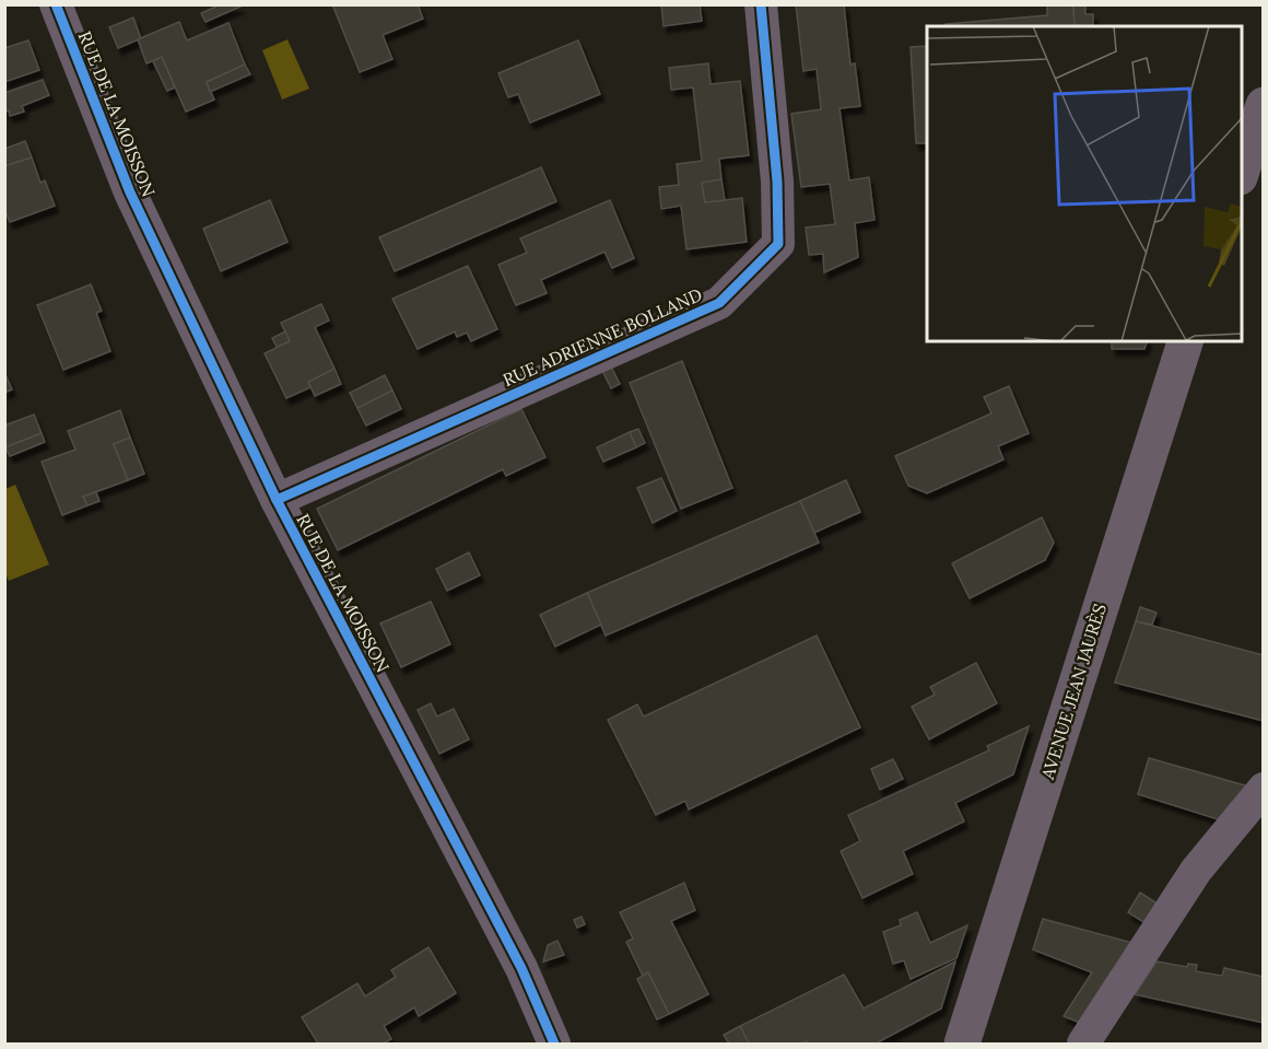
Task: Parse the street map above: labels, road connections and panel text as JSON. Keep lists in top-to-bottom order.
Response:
{
  "streets": {
    "main road": ["AVENUE JEAN JAURÈS"],
    "street": ["RUE DE LA MOISSON", "RUE ADRIENNE BOLLAND"]
  },
  "crossings": [
    ["RUE DE LA MOISSON", "RUE ADRIENNE BOLLAND"]
  ]
}
